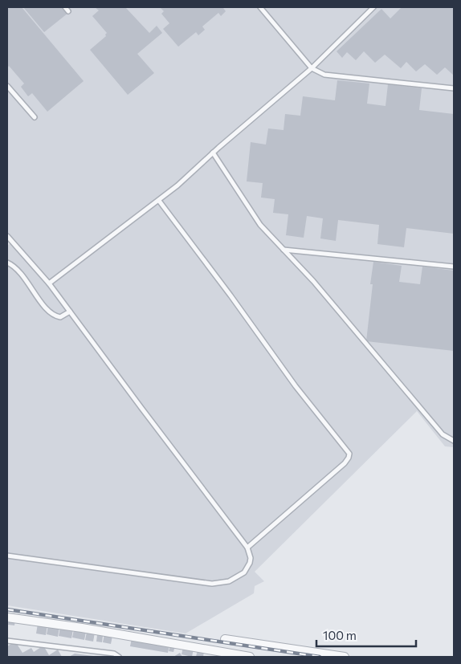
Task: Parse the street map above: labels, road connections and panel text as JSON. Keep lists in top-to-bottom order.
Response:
{
  "scale_bar": "100 m"
}
